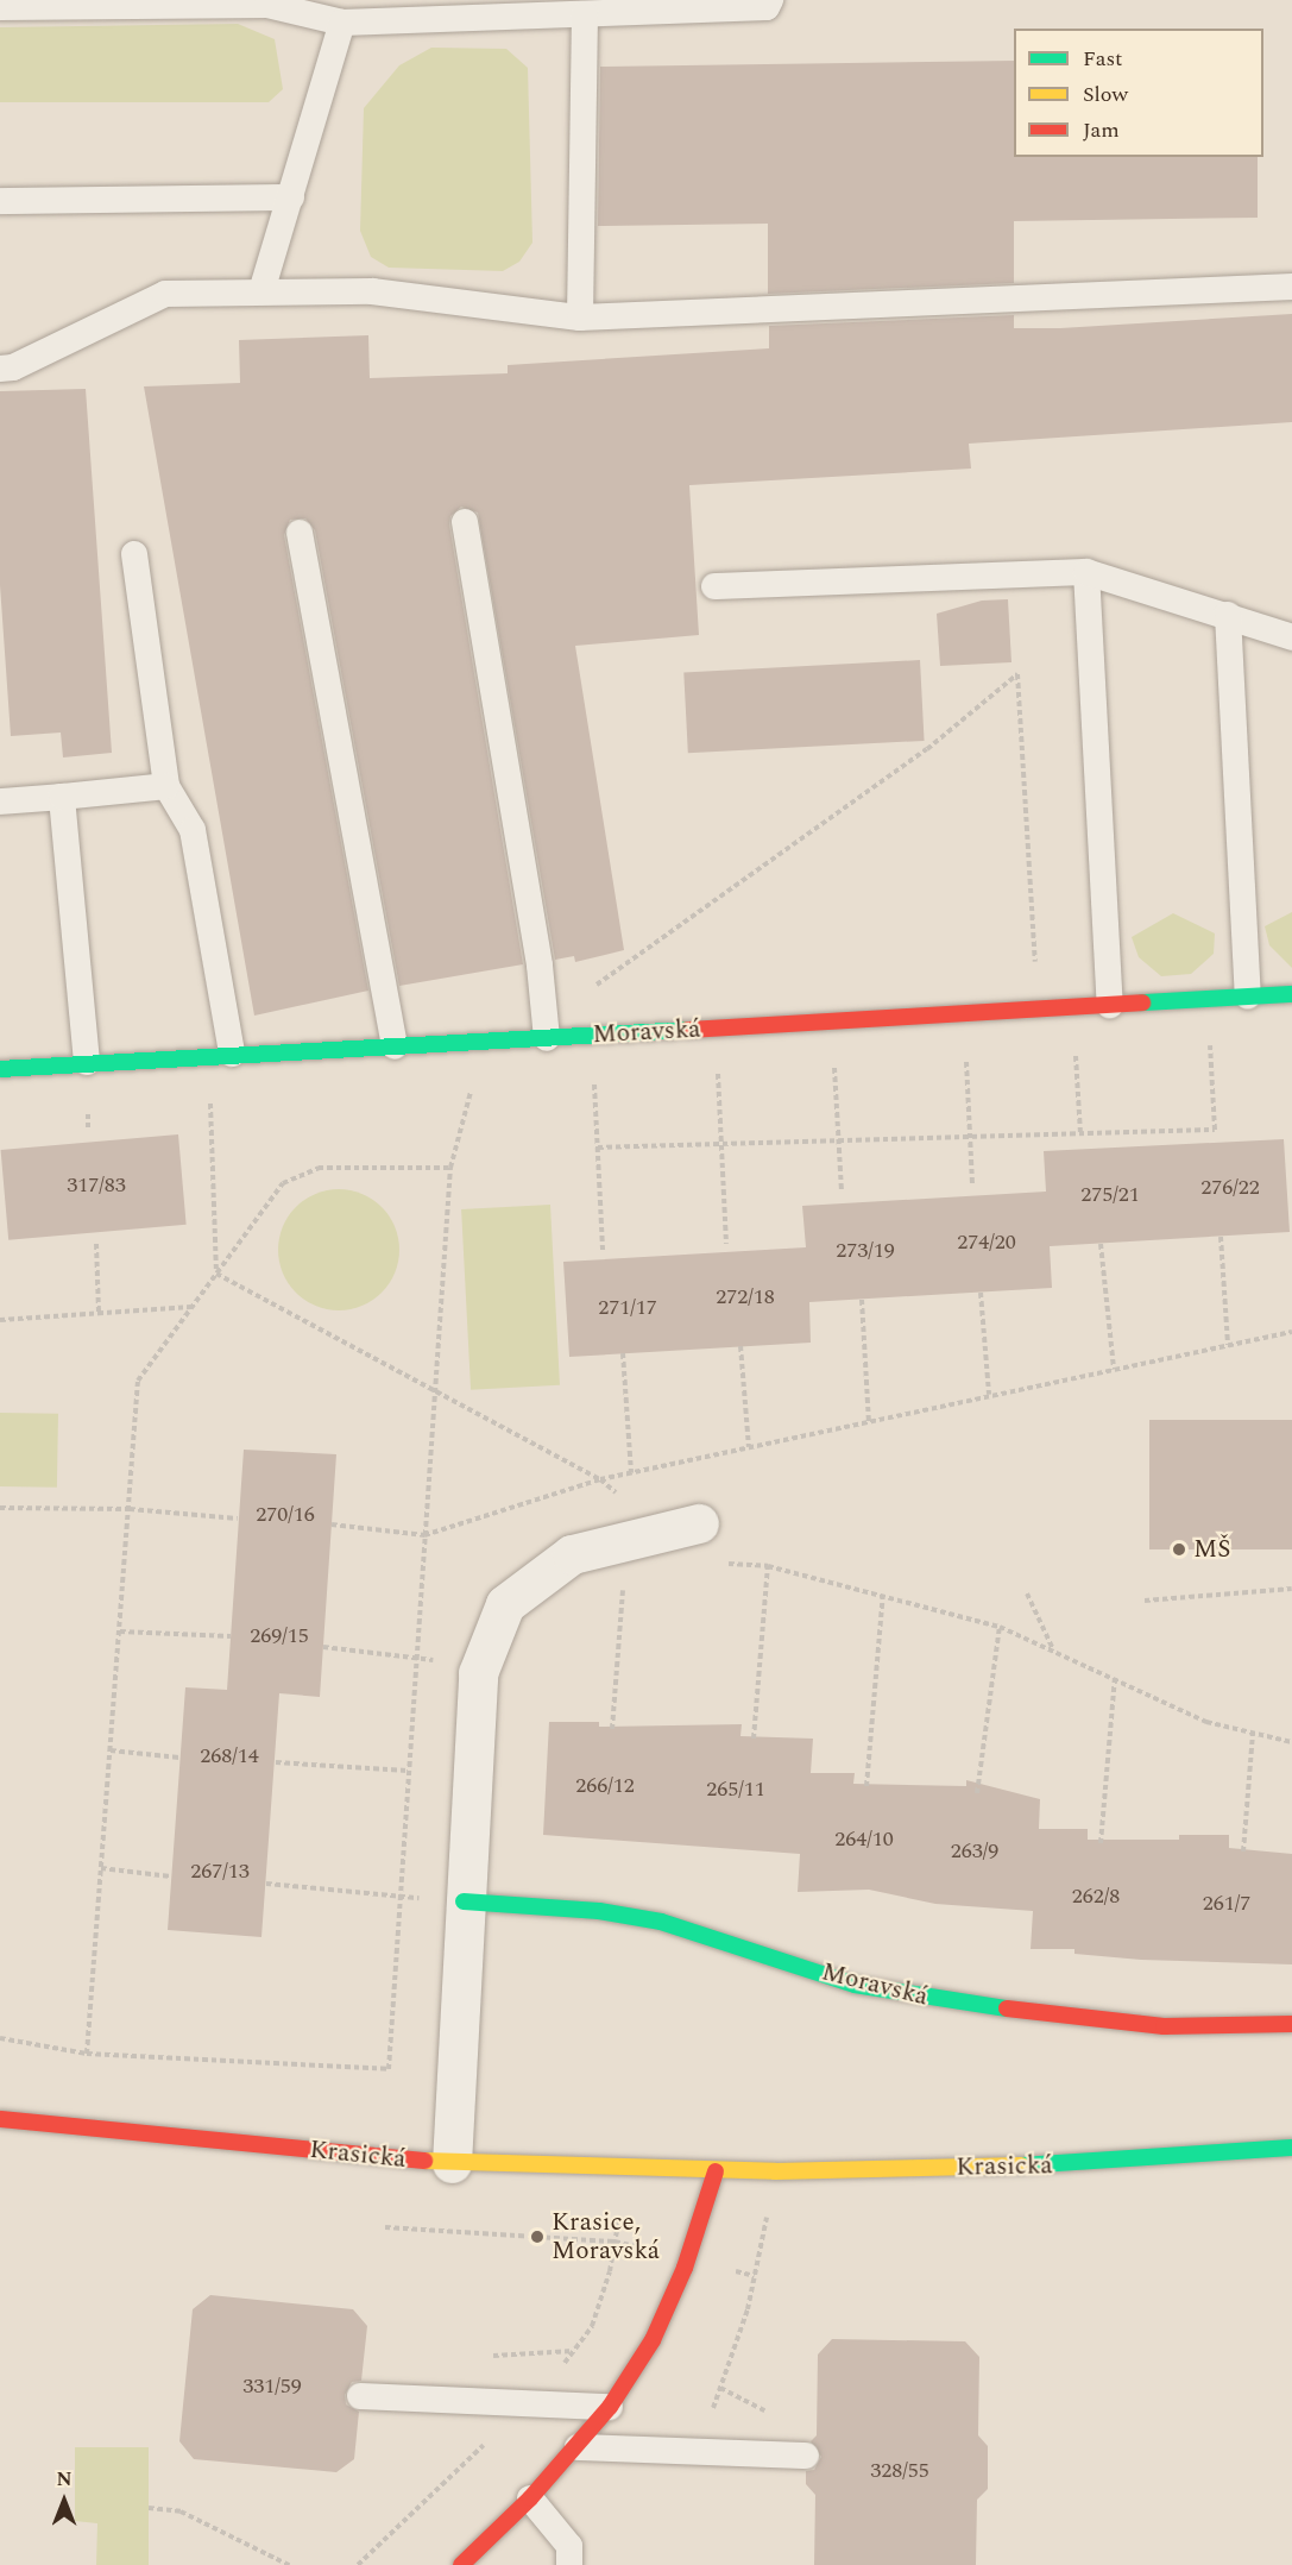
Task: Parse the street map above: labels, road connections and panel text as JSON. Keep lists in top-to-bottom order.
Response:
{
  "streets": {
    "street": ["Moravská", "Krasická"]
  },
  "places": ["MŠ", "Krasice, Moravská"],
  "house_numbers": [
    "317/83",
    "276/22",
    "275/21",
    "274/20",
    "273/19",
    "272/18",
    "271/17",
    "270/16",
    "269/15",
    "268/14",
    "266/12",
    "265/11",
    "264/10",
    "263/9",
    "267/13",
    "262/8",
    "261/7",
    "331/59",
    "328/55"
  ],
  "legend": ["Fast", "Slow", "Jam"],
  "north": "top"
}
